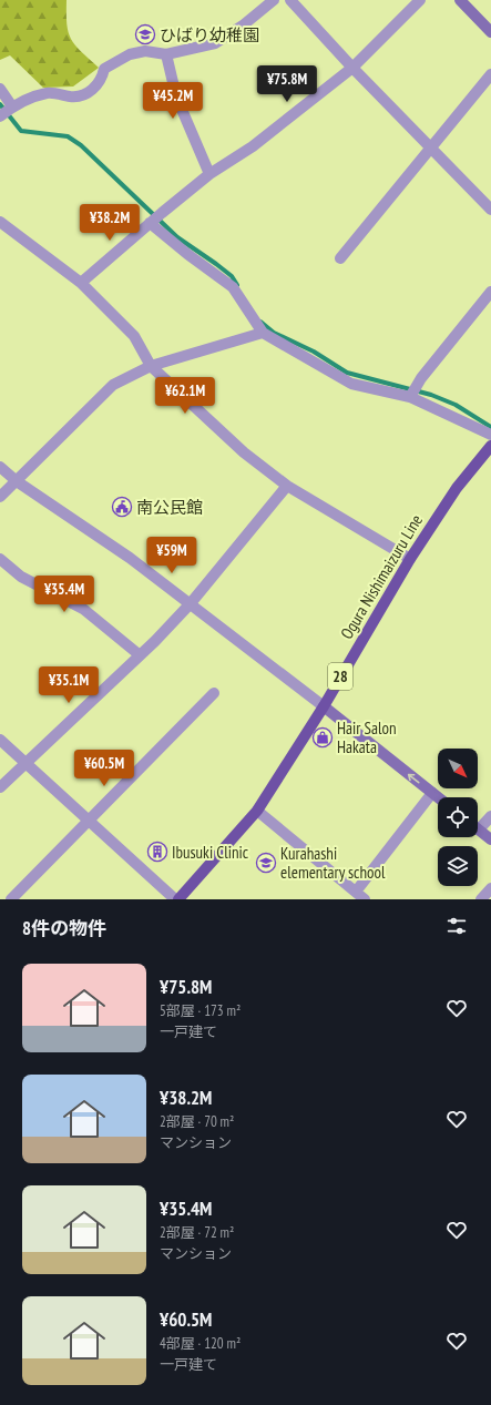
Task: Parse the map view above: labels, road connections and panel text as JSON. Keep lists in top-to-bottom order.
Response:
{
  "streets": {
    "main road": ["Ogura Nishimaizuru Line", "28"]
  },
  "places": {
    "school or university": ["ひばり幼稚園", "Kurahashi elementary school"],
    "public building": ["南公民館"],
    "shop": ["Hair Salon Hakata"],
    "building": ["Ibusuki Clinic"]
  },
  "north": "bottom right",
  "page": {
    "price": [
      "¥75.8M",
      "¥45.2M",
      "¥38.2M",
      "¥62.1M",
      "¥59M",
      "¥35.4M",
      "¥35.1M",
      "¥60.5M"
    ],
    "heading": "8件の物件",
    "list": [
      {
        "name": "¥75.8M",
        "note": "5部屋 · 173 m² · 一戸建て"
      },
      {
        "name": "¥38.2M",
        "note": "2部屋 · 70 m² · マンション"
      },
      {
        "name": "¥35.4M",
        "note": "2部屋 · 72 m² · マンション"
      },
      {
        "name": "¥60.5M",
        "note": "4部屋 · 120 m² · 一戸建て"
      }
    ]
  }
}
